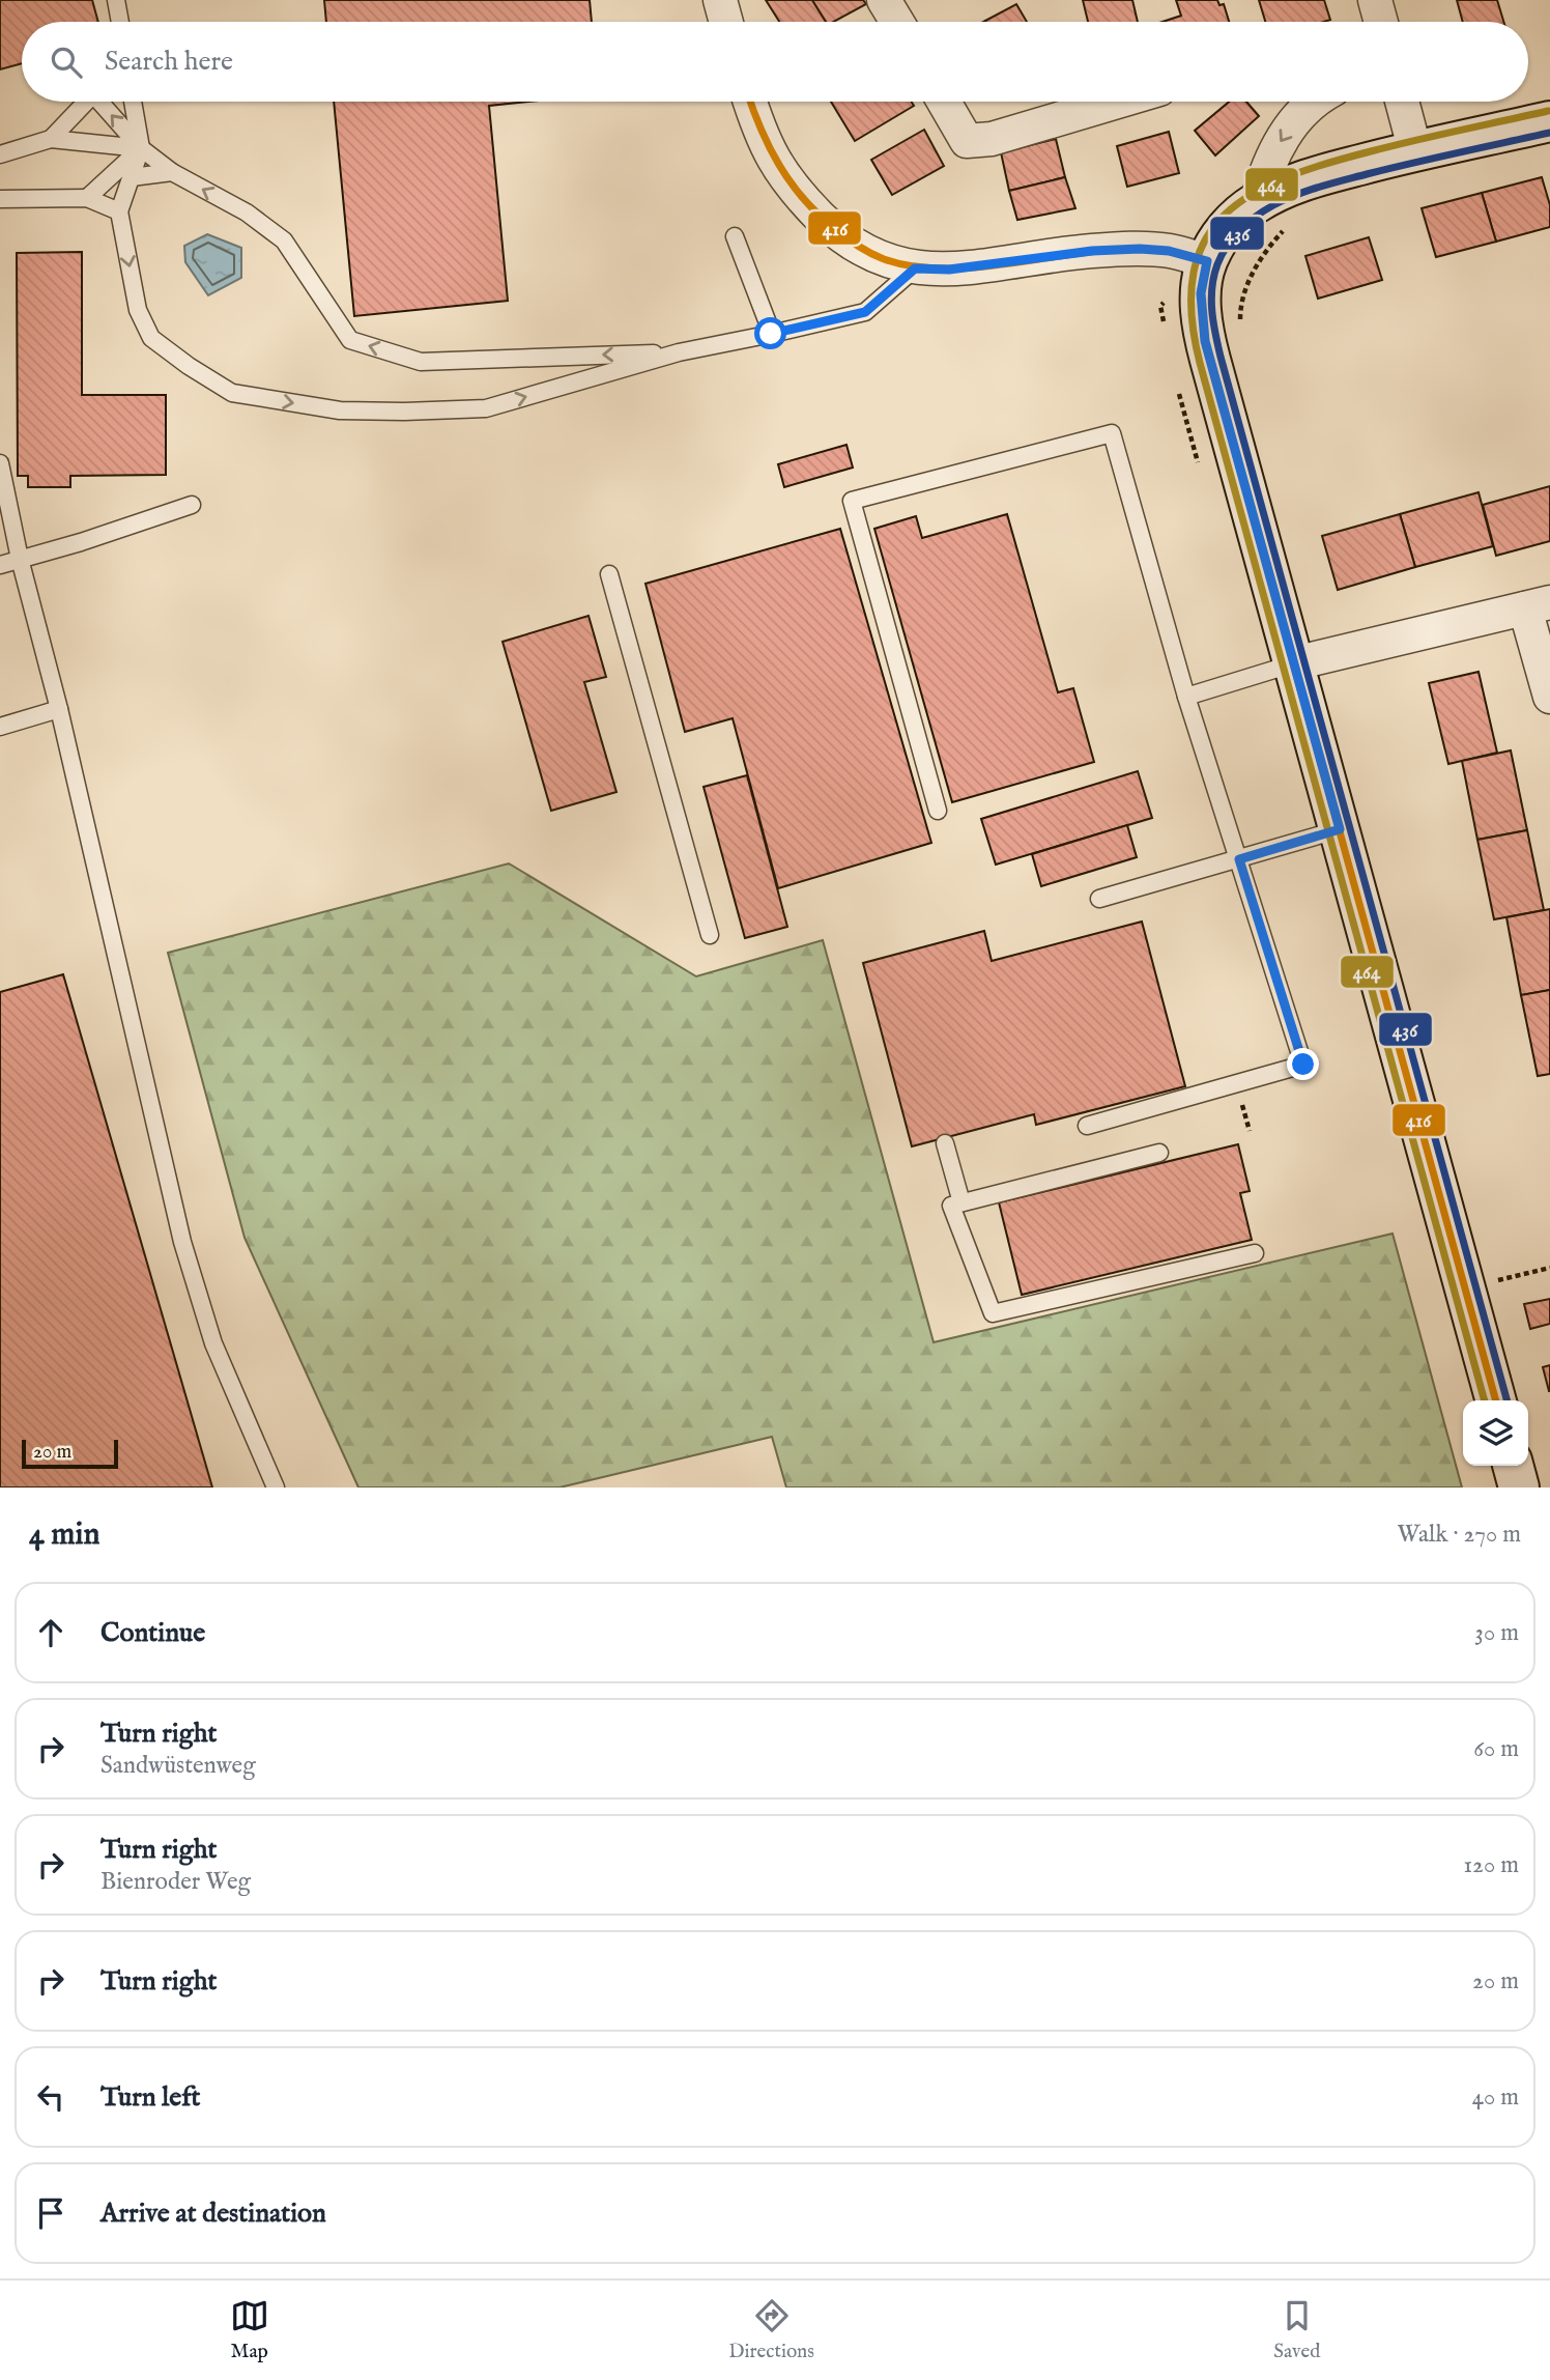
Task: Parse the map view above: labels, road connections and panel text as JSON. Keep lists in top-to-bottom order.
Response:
{
  "lines": ["transit line 416", "transit line 464", "transit line 436"],
  "scale_bar": "20 m",
  "page": {
    "search": "Search here",
    "scale": "20 m",
    "heading": ["4 min", "Walk · 270 m"],
    "list": [
      ["Continue", "30 m"],
      ["Turn right", "Sandwüstenweg", "60 m"],
      ["Turn right", "Bienroder Weg", "120 m"],
      ["Turn right", "20 m"],
      ["Turn left", "40 m"],
      "Arrive at destination"
    ],
    "nav": ["Map", "Directions", "Saved"]
  }
}
